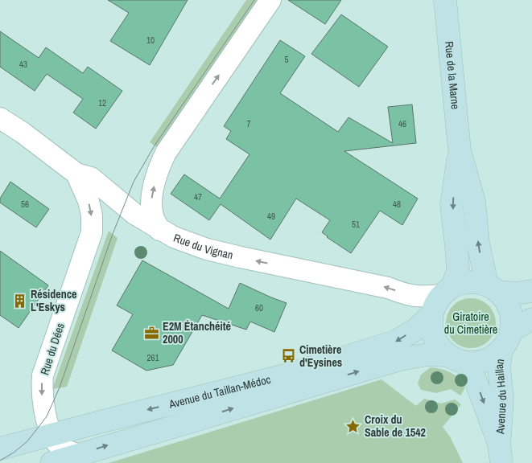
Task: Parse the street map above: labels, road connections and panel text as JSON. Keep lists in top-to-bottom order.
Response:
{
  "streets": {
    "street": [
      "Rue de la Marne",
      "Rue du Vignan",
      "Rue du Dées",
      "Avenue du Taillan-Médoc",
      "Avenue du Haillan"
    ]
  },
  "crossings": [
    ["Rue de la Marne", "Rue du Vignan"],
    ["Rue de la Marne", "Avenue du Taillan-Médoc"],
    ["Rue de la Marne", "Avenue du Haillan"],
    ["Rue du Vignan", "Rue du Dées"],
    ["Rue du Vignan", "Avenue du Taillan-Médoc"],
    ["Rue du Vignan", "Avenue du Haillan"],
    ["Rue du Dées", "Avenue du Taillan-Médoc"],
    ["Avenue du Taillan-Médoc", "Avenue du Haillan"]
  ],
  "one_way": ["Rue du Vignan", "Avenue du Haillan"],
  "parks": ["Giratoire du Cimetière"],
  "places": {
    "building": ["Résidence L'Eskys"],
    "office": ["E2M Étanchéité 2000"],
    "bus stop": ["Cimetière d'Eysines"],
    "place": ["Croix du Sable de 1542"]
  },
  "house_numbers": [
    "10",
    "5",
    "43",
    "12",
    "7",
    "46",
    "47",
    "56",
    "48",
    "49",
    "51",
    "60",
    "261"
  ]
}
